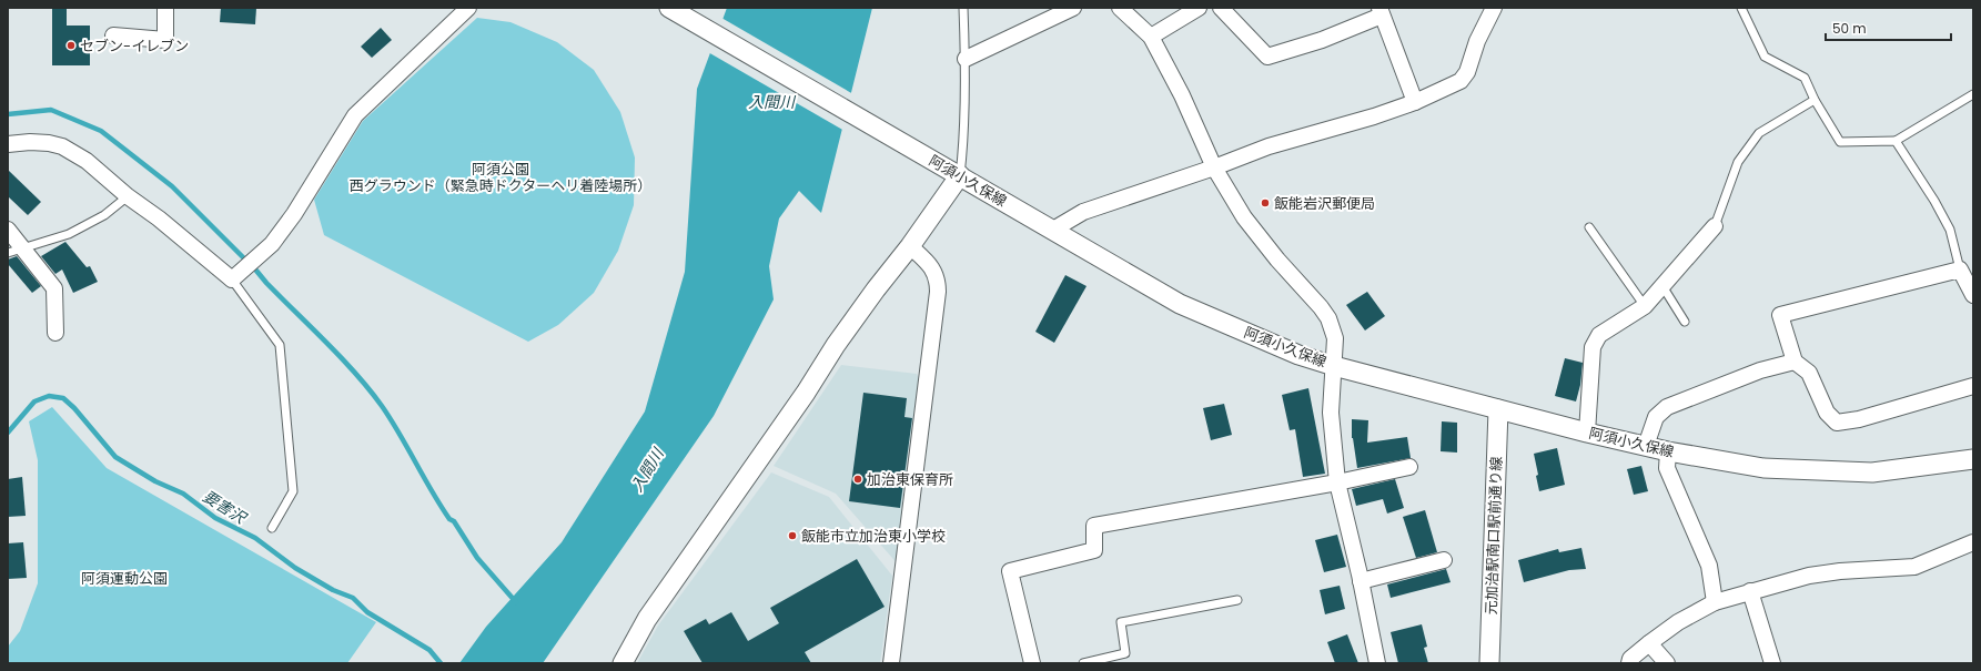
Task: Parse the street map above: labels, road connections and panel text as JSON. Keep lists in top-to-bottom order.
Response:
{
  "streets": {
    "street": ["阿須小久保線", "元加治駅南口駅前通り線"]
  },
  "crossings": [
    ["阿須小久保線", "元加治駅南口駅前通り線"]
  ],
  "water": ["入間川", "要害沢"],
  "parks": ["阿須公園 西グラウンド（緊急時ドクターヘリ着陸場所）", "阿須運動公園"],
  "places": [
    "セブン-イレブン",
    "飯能岩沢郵便局",
    "加治東保育所",
    "飯能市立加治東小学校"
  ],
  "scale_bar": "50 m"
}
